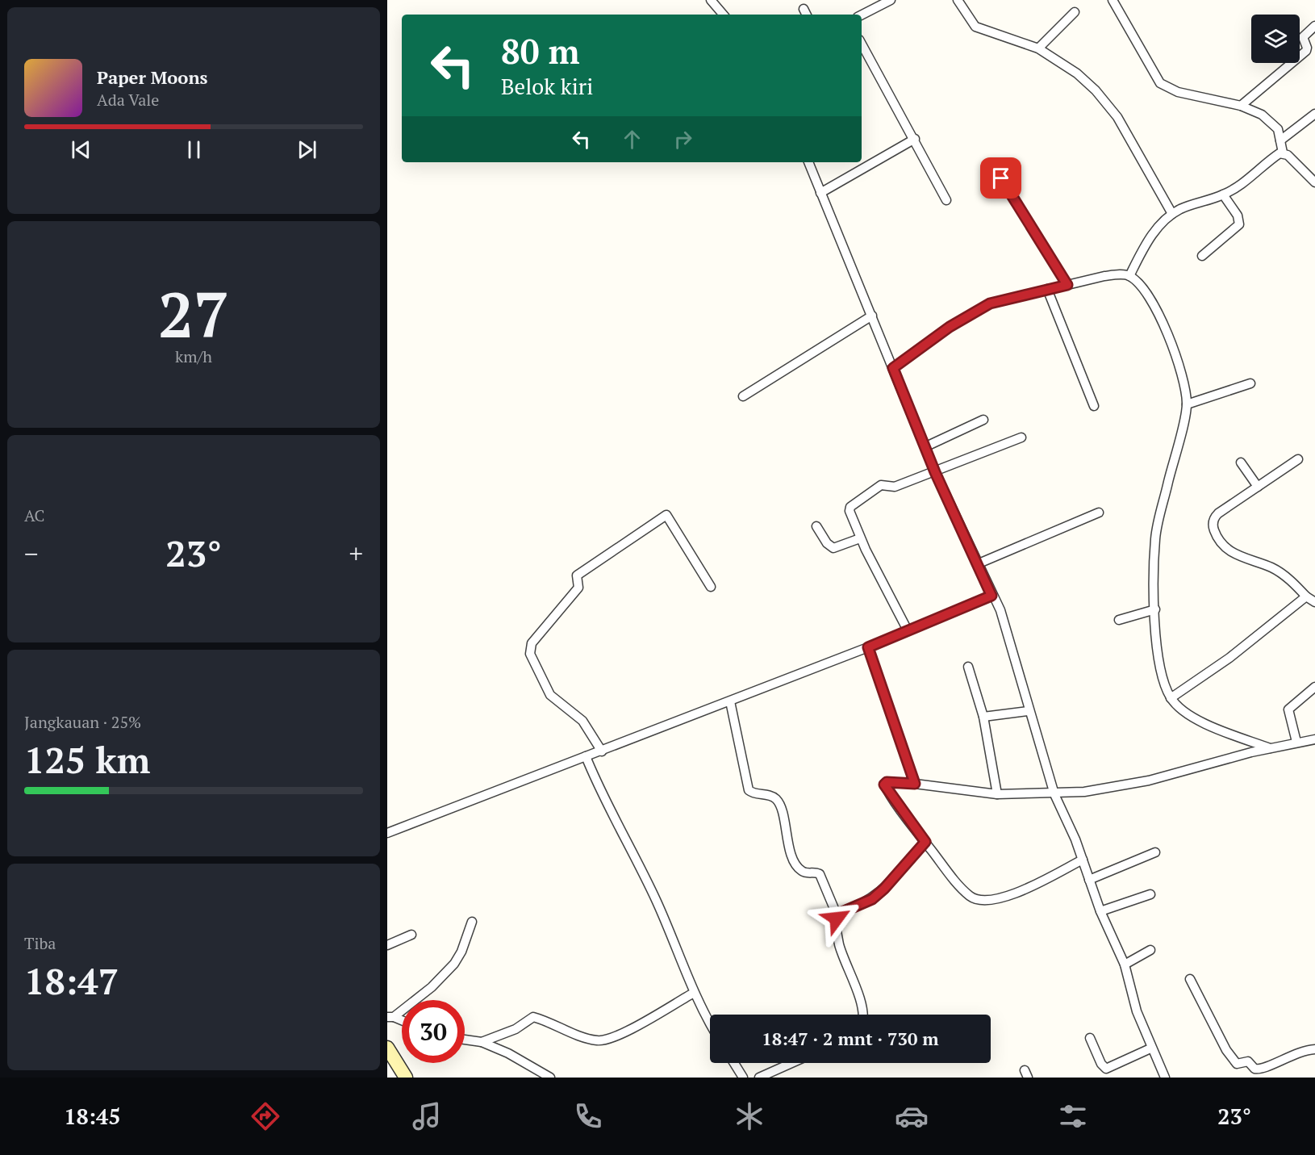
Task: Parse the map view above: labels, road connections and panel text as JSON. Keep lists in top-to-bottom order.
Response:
{
  "page": {
    "turn": ["80 m", "Belok kiri"],
    "song": ["Paper Moons", "Ada Vale"],
    "tile": [
      ["27", "km/h"],
      "AC",
      ["Jangkauan · 25%", "125 km"],
      ["Tiba", "18:47"]
    ],
    "heat": ["−", "23°", "+"],
    "limit": "30",
    "trip": "18:47 · 2 mnt · 730 m",
    "tabs": ["18:45", "23°"]
  }
}
